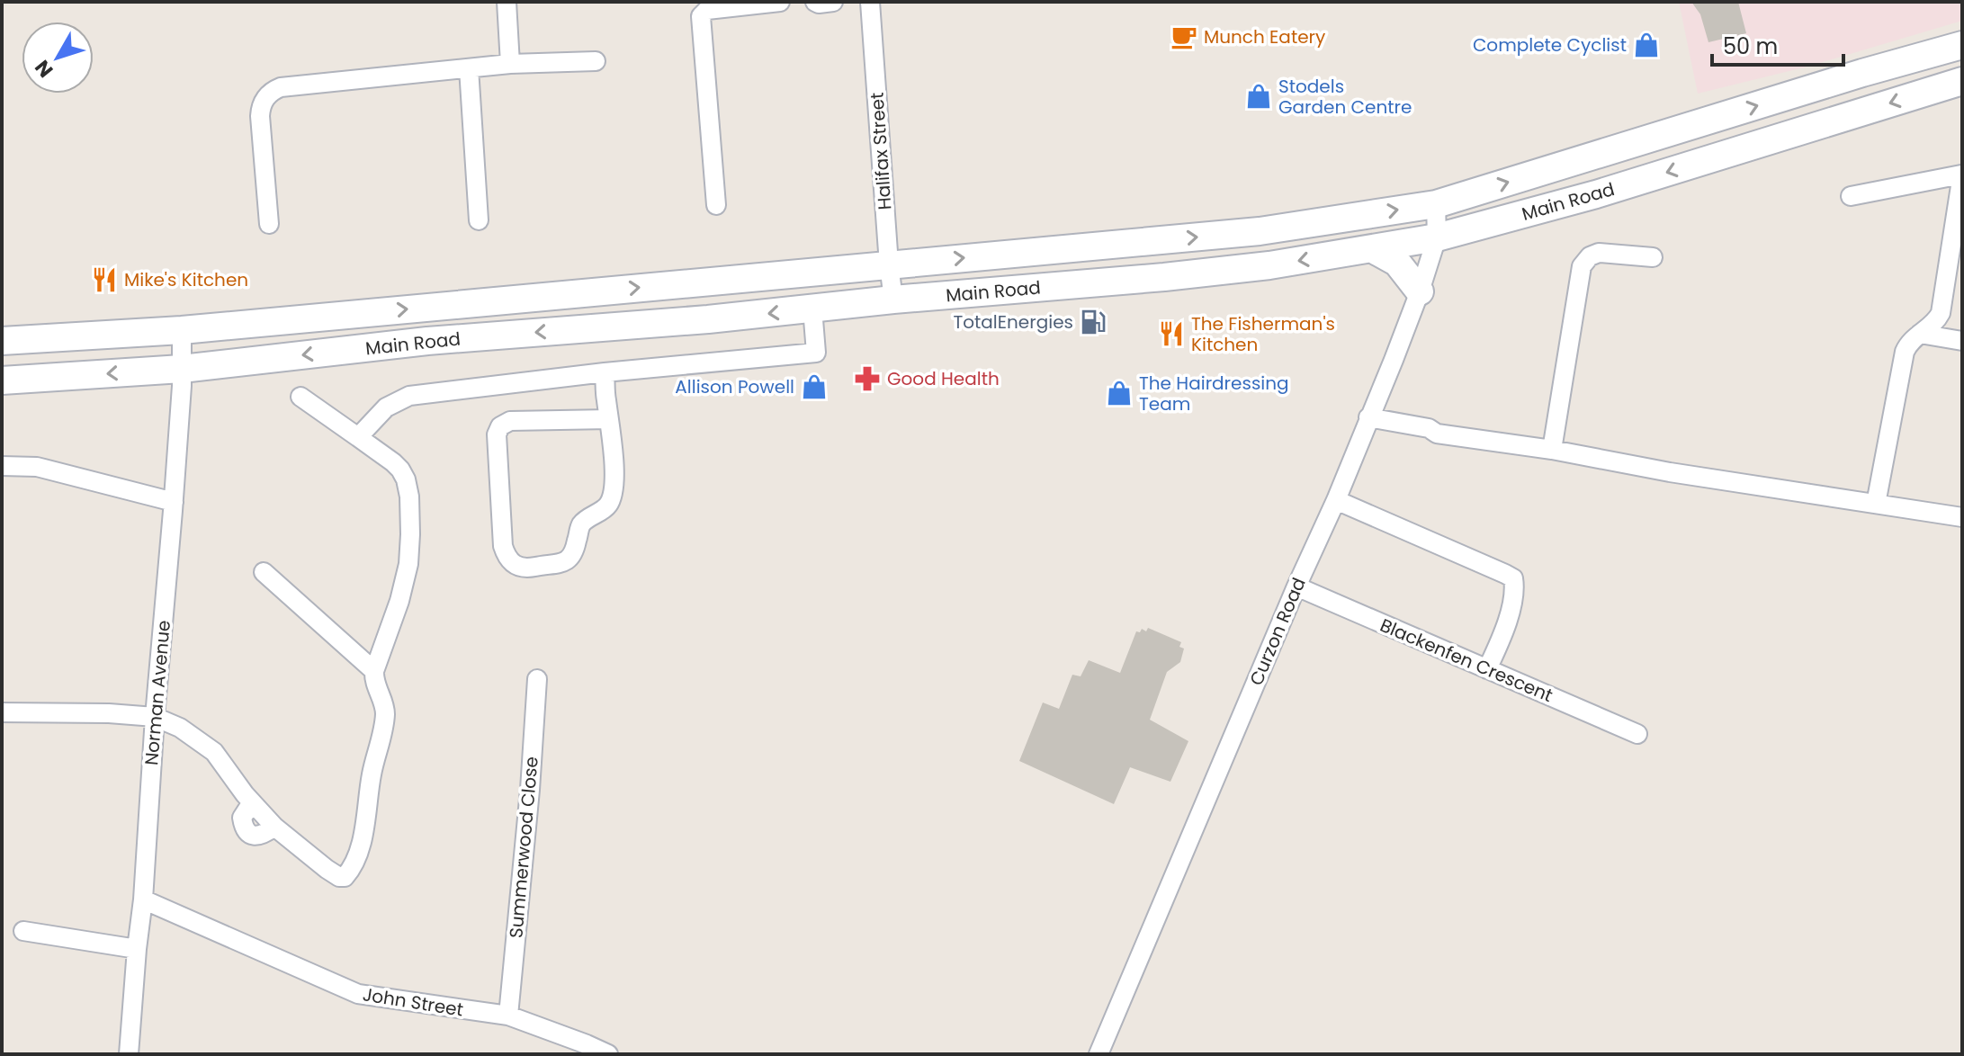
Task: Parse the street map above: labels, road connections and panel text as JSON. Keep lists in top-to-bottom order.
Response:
{
  "streets": {
    "main road": ["Main Road"],
    "street": [
      "Halifax Street",
      "Curzon Road",
      "Blackenfen Crescent",
      "Norman Avenue",
      "Summerwood Close",
      "John Street"
    ]
  },
  "crossings": [
    ["Halifax Street", "Main Road"],
    ["Main Road", "Curzon Road"],
    ["Main Road", "Norman Avenue"],
    ["Curzon Road", "Blackenfen Crescent"],
    ["Norman Avenue", "John Street"],
    ["Summerwood Close", "John Street"]
  ],
  "places": {
    "cafe": ["Munch Eatery"],
    "shop": [
      "Complete Cyclist",
      "Stodels Garden Centre",
      "Allison Powell",
      "The Hairdressing Team"
    ],
    "restaurant": ["Mike's Kitchen", "The Fisherman's Kitchen"],
    "fuel station": ["TotalEnergies"],
    "pharmacy": ["Good Health"]
  },
  "scale_bar": "50 m",
  "north": "bottom left"
}
